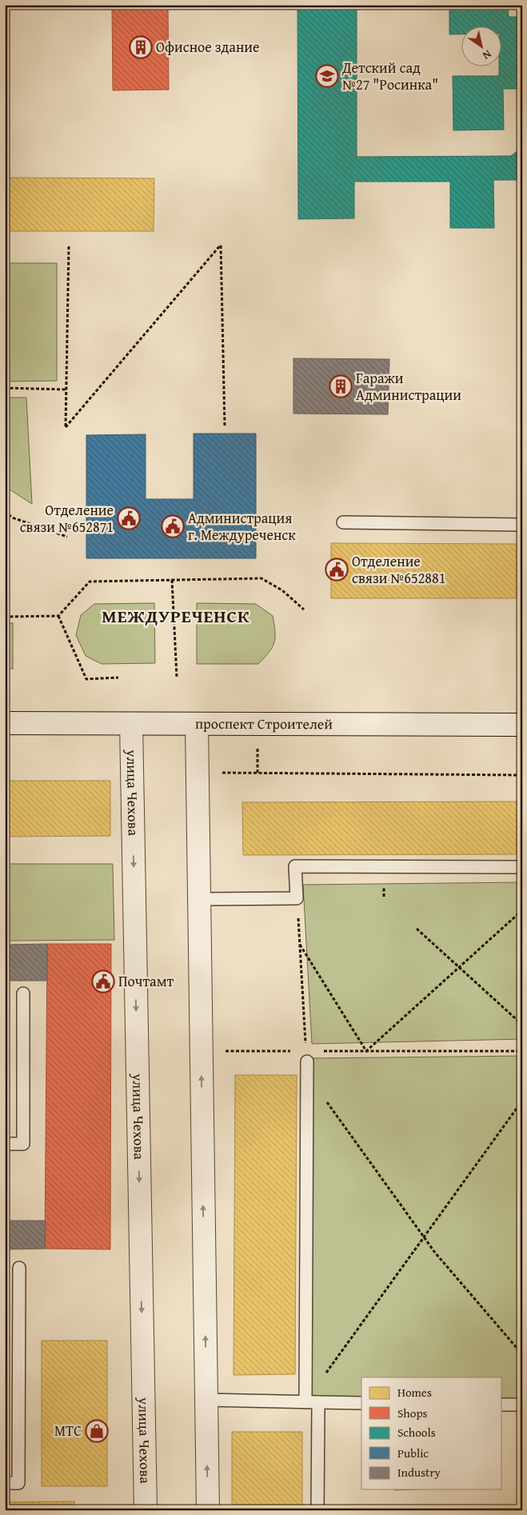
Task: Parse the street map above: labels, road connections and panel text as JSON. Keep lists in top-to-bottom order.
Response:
{
  "streets": {
    "street": ["проспект Строителей", "улица Чехова"]
  },
  "crossings": [
    ["проспект Строителей", "улица Чехова"]
  ],
  "districts": ["МЕЖДУРЕЧЕНСК"],
  "places": {
    "building": ["Офисное здание", "Гаражи Администрации"],
    "school or university": ["Детский сад №27 \"Росинка\""],
    "public building": [
      "Отделение связи №652871",
      "Администрация г. Междуреченск",
      "Отделение связи №652881",
      "Почтамт"
    ],
    "shop": ["МТС"]
  },
  "legend": [
    "Homes",
    "Shops",
    "Schools",
    "Public",
    "Industry"
  ],
  "north": "bottom right"
}
